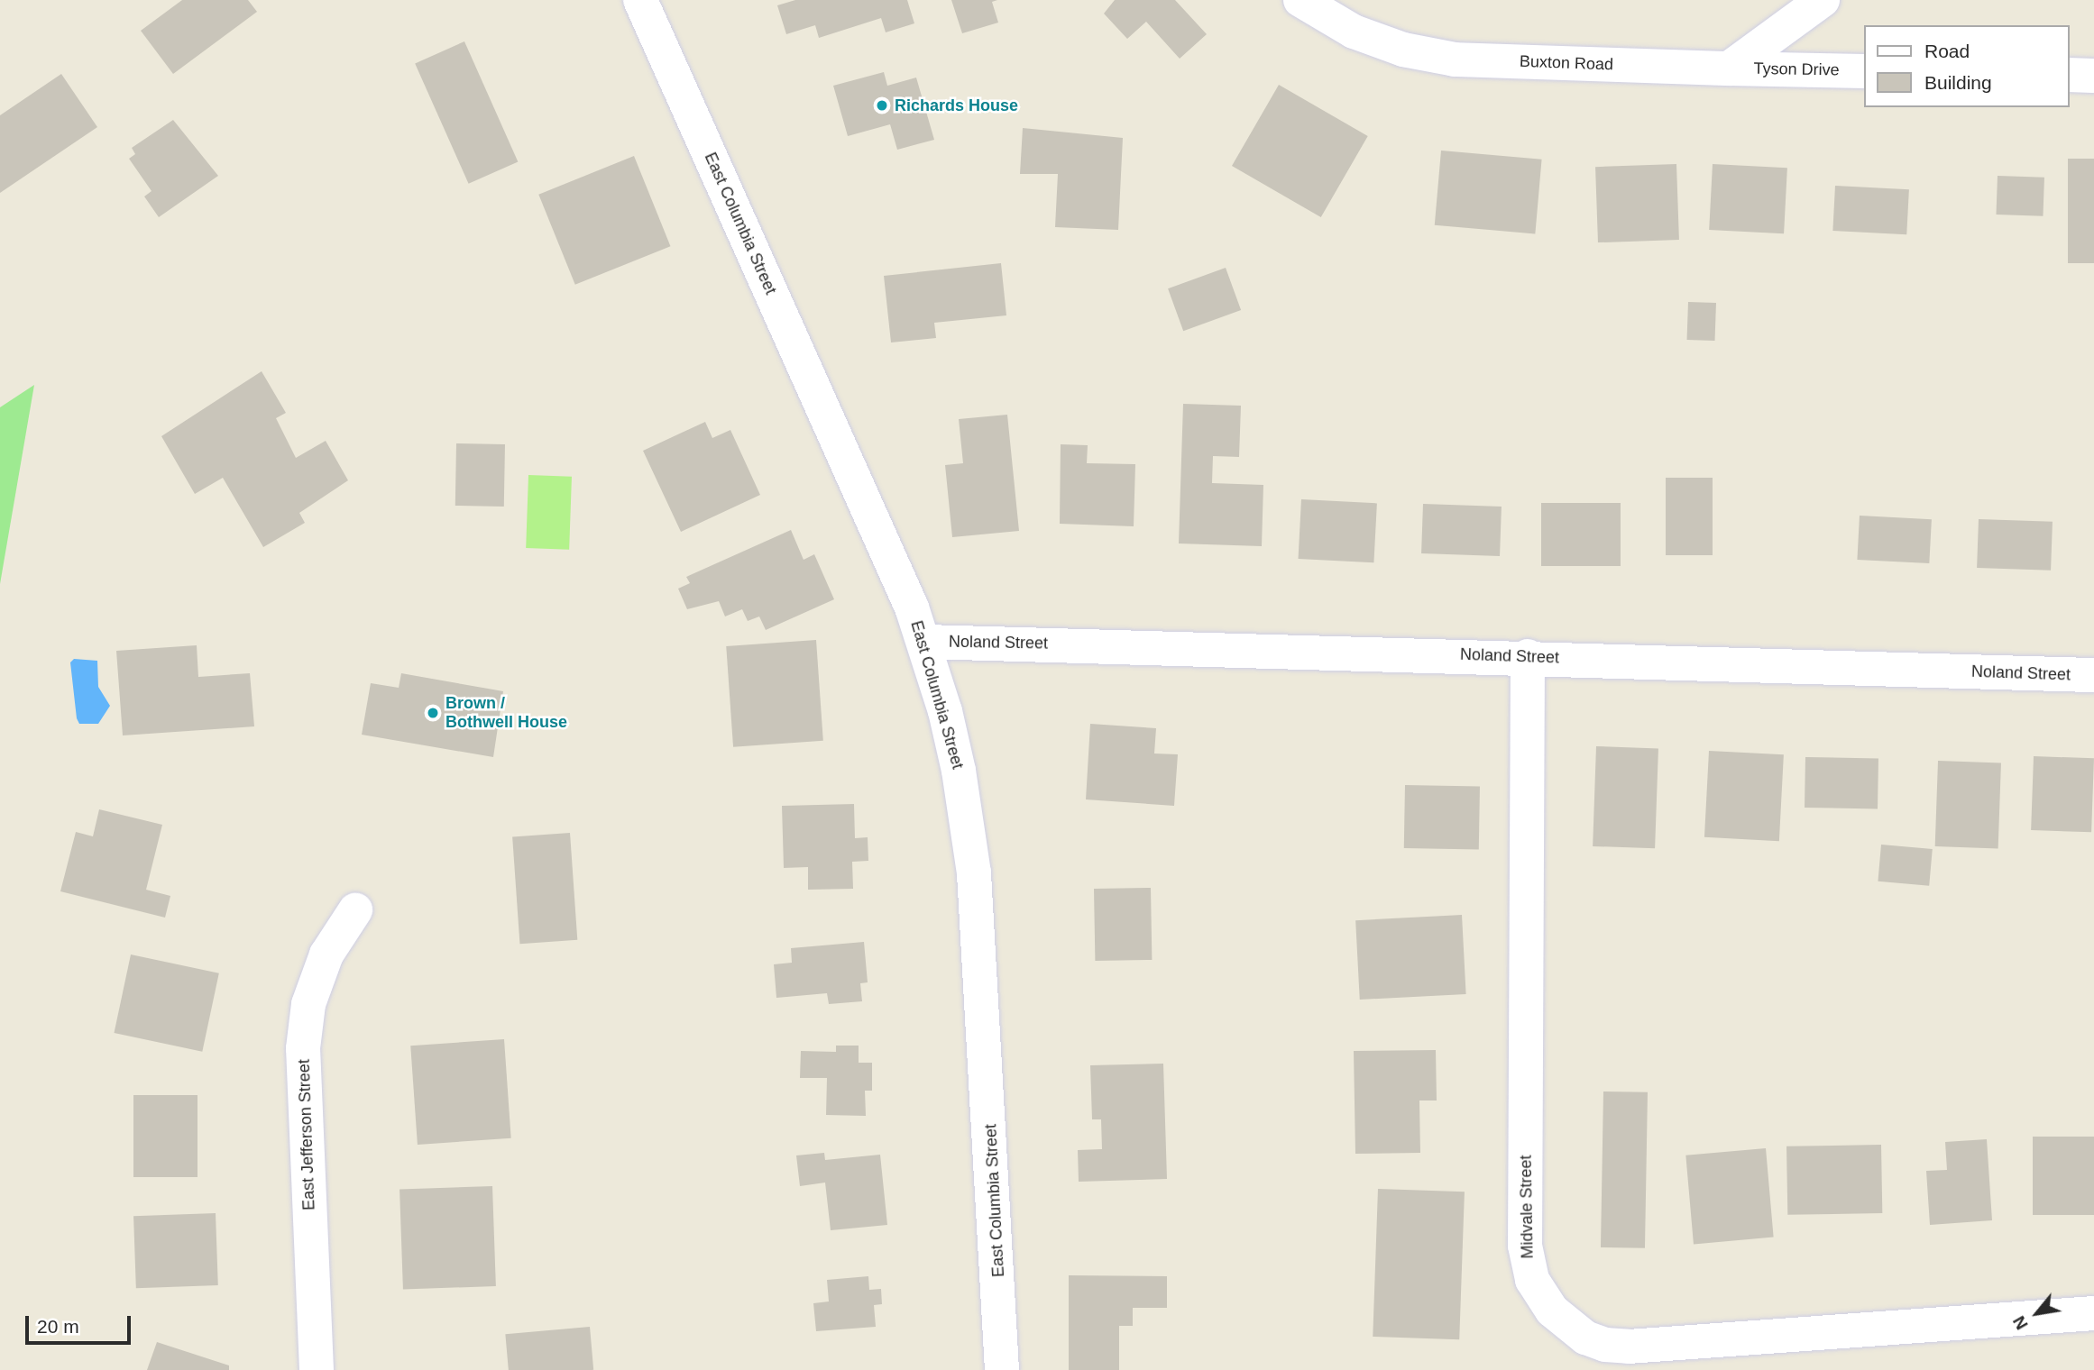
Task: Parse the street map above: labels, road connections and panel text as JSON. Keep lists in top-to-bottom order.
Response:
{
  "streets": {
    "street": [
      "Buxton Road",
      "Tyson Drive",
      "East Columbia Street",
      "Noland Street",
      "East Jefferson Street",
      "Midvale Street"
    ]
  },
  "crossings": [
    ["Buxton Road", "Tyson Drive"],
    ["East Columbia Street", "Noland Street"],
    ["Noland Street", "Midvale Street"]
  ],
  "places": ["Richards House", "Brown / Bothwell House"],
  "legend": ["Road", "Building"],
  "scale_bar": "20 m",
  "north": "bottom left"
}
